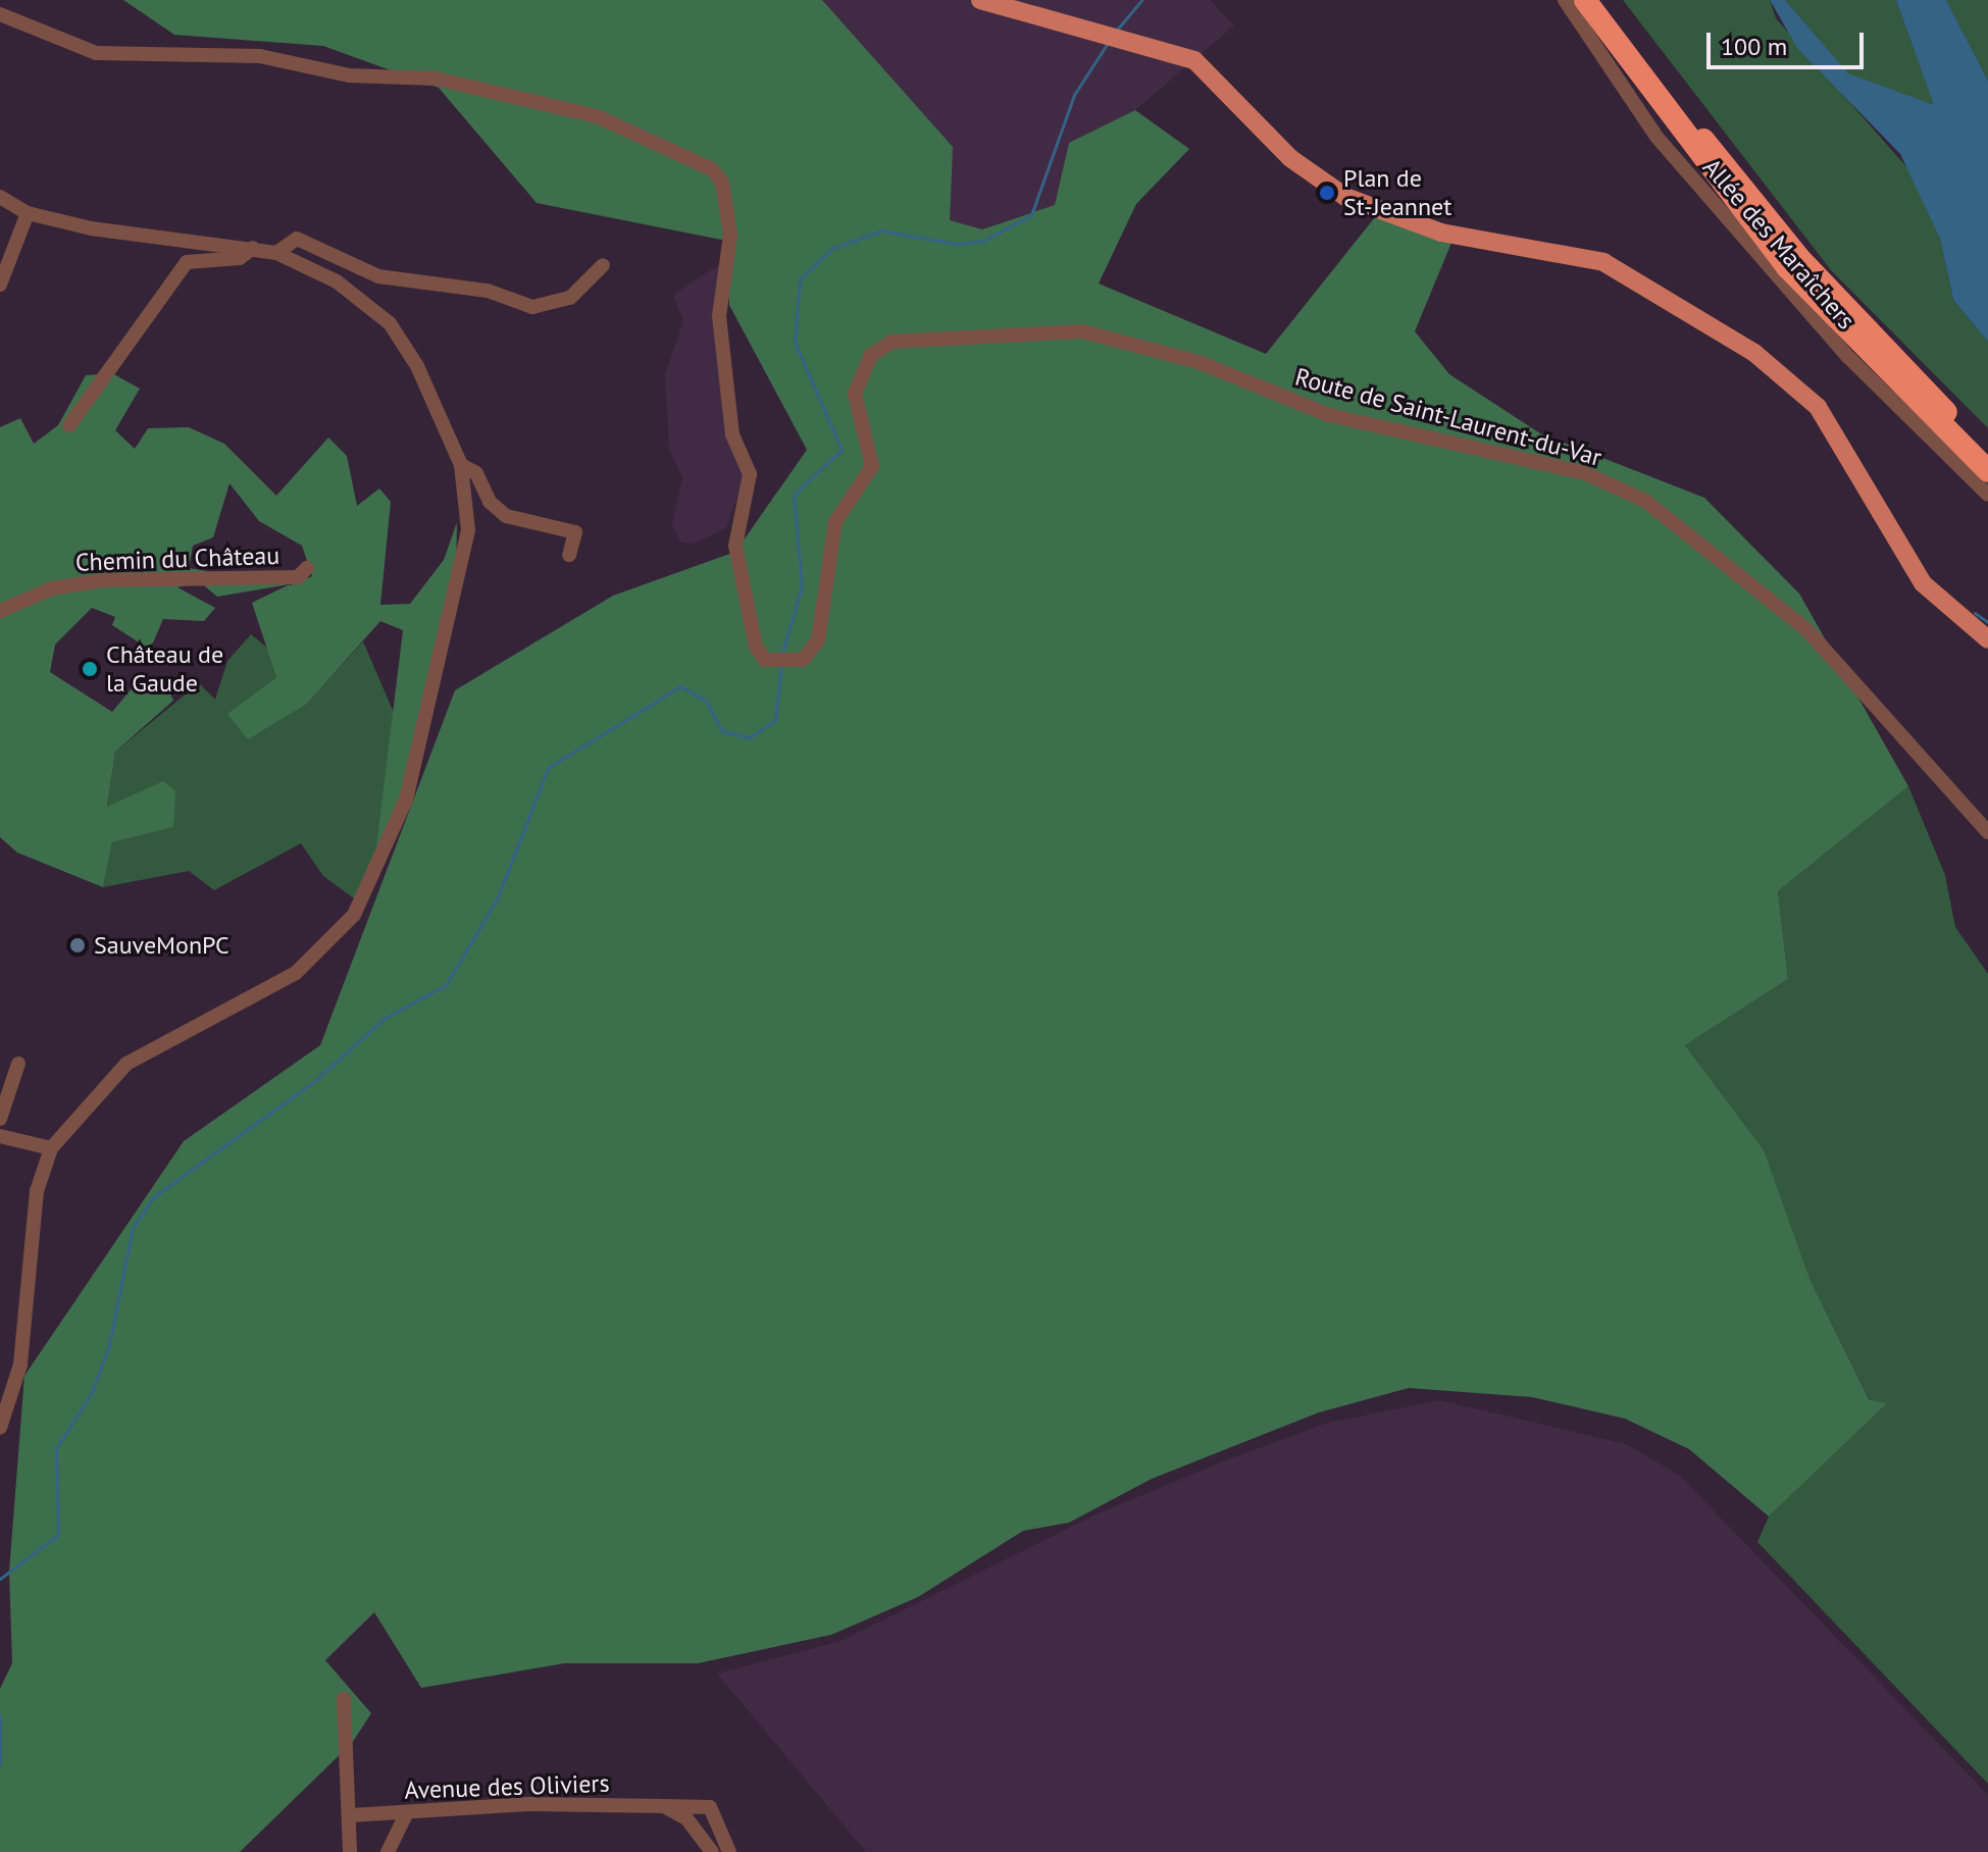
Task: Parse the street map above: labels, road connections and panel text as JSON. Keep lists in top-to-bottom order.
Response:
{
  "streets": {
    "street": [
      "Allée des Maraîchers",
      "Route de Saint-Laurent-du-Var",
      "Chemin du Château",
      "Avenue des Oliviers"
    ]
  },
  "places": ["Plan de St-Jeannet", "Château de la Gaude", "SauveMonPC"],
  "scale_bar": "100 m"
}
